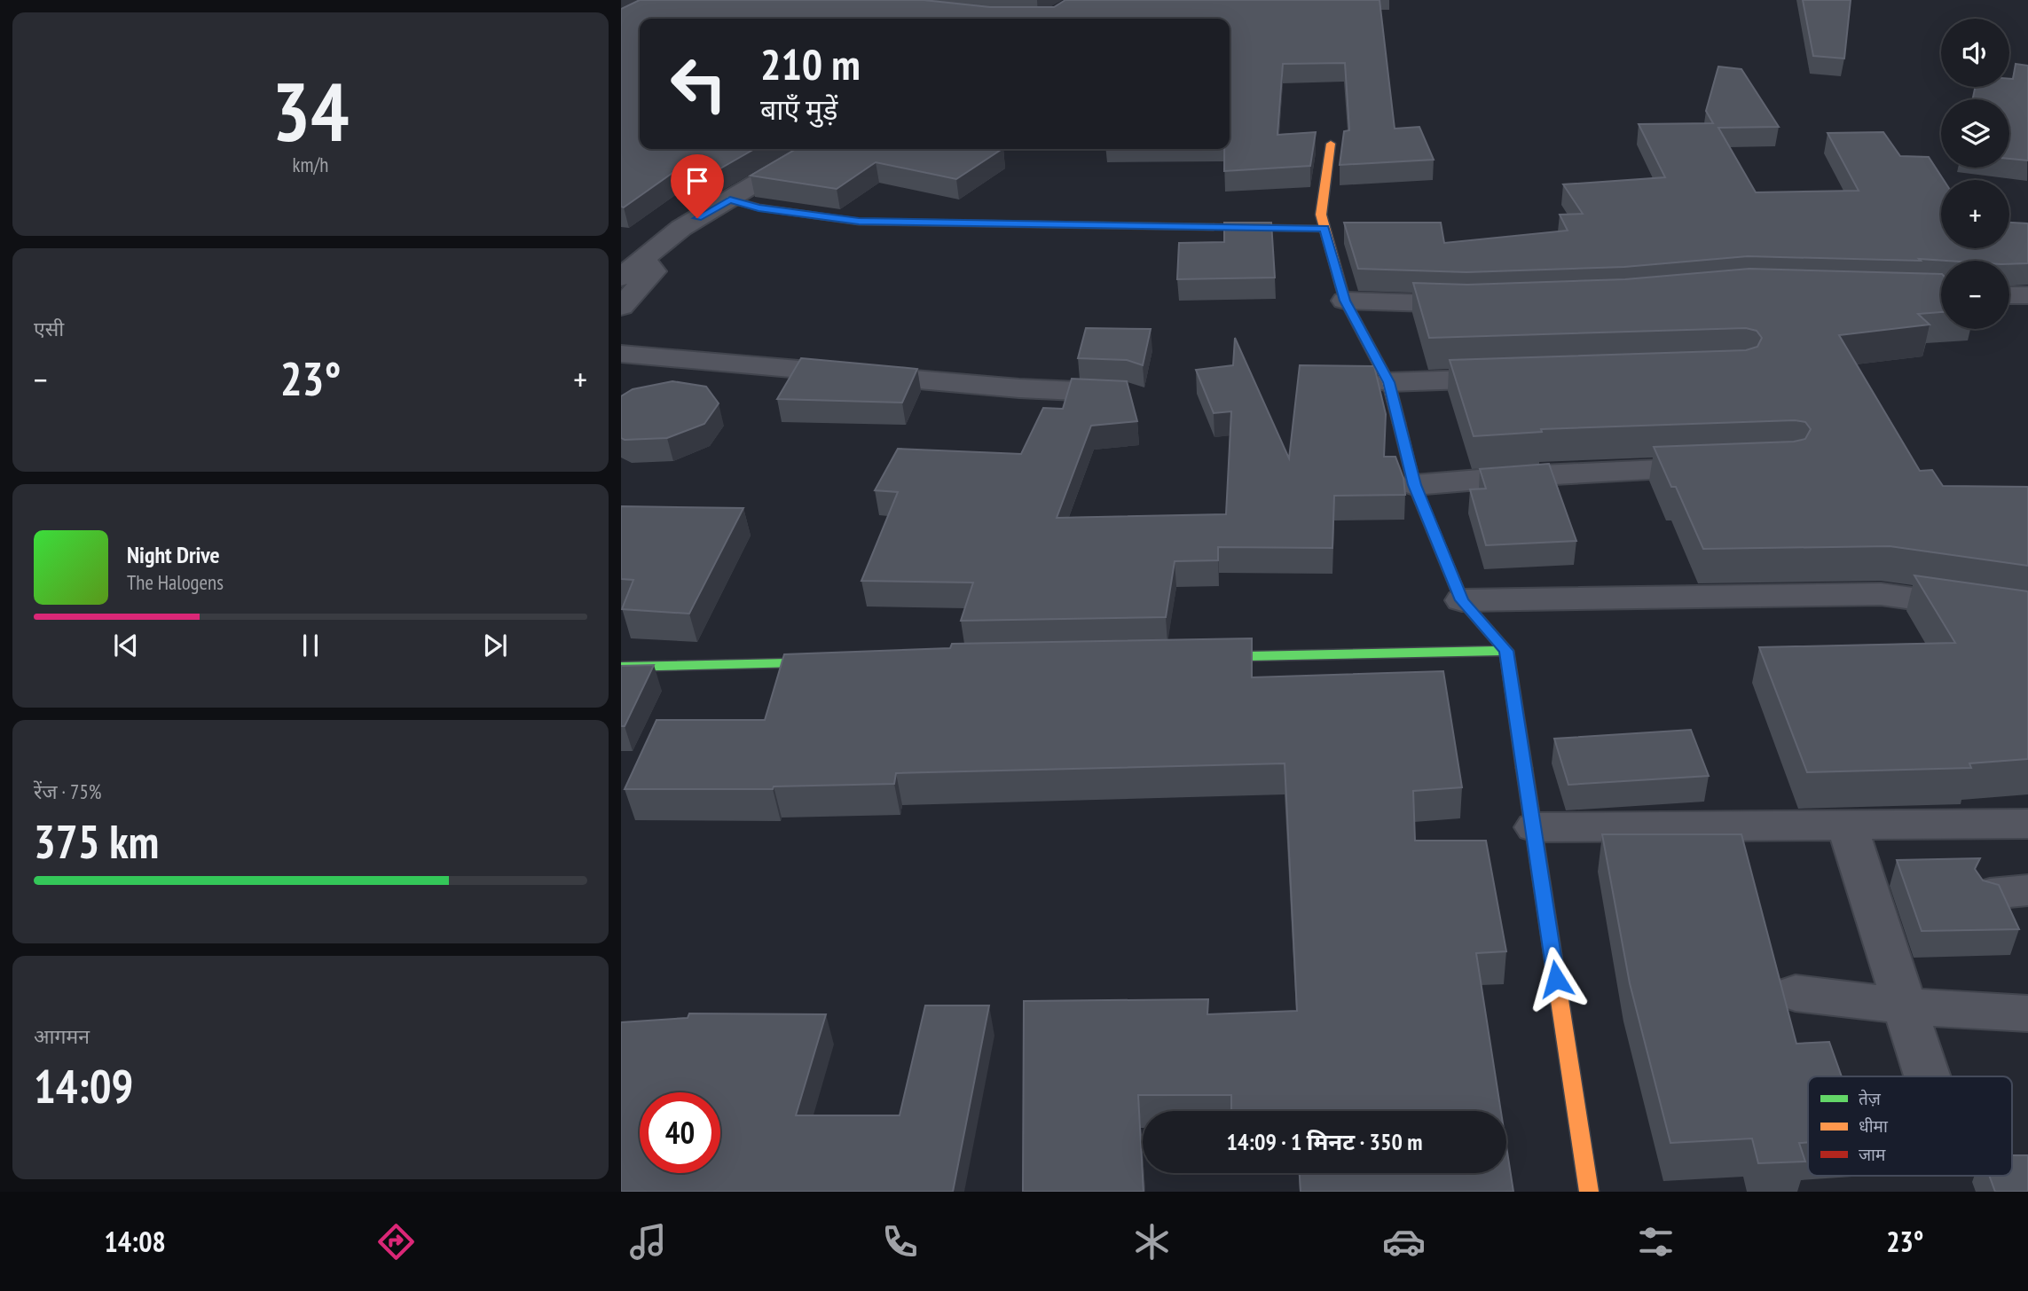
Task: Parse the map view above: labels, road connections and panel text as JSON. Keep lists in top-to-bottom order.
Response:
{
  "legend": ["तेज़", "धीमा", "जाम"],
  "page": {
    "tile": [
      ["34", "km/h"],
      "एसी",
      ["रेंज · 75%", "375 km"],
      ["आगमन", "14:09"]
    ],
    "map_buttons": ["+", "−"],
    "turn": ["210 m", "बाएँ मुड़ें"],
    "heat": ["−", "23°", "+"],
    "song": ["Night Drive", "The Halogens"],
    "limit": "40",
    "trip": "14:09 · 1 मिनट · 350 m",
    "tabs": ["14:08", "23°"]
  }
}
